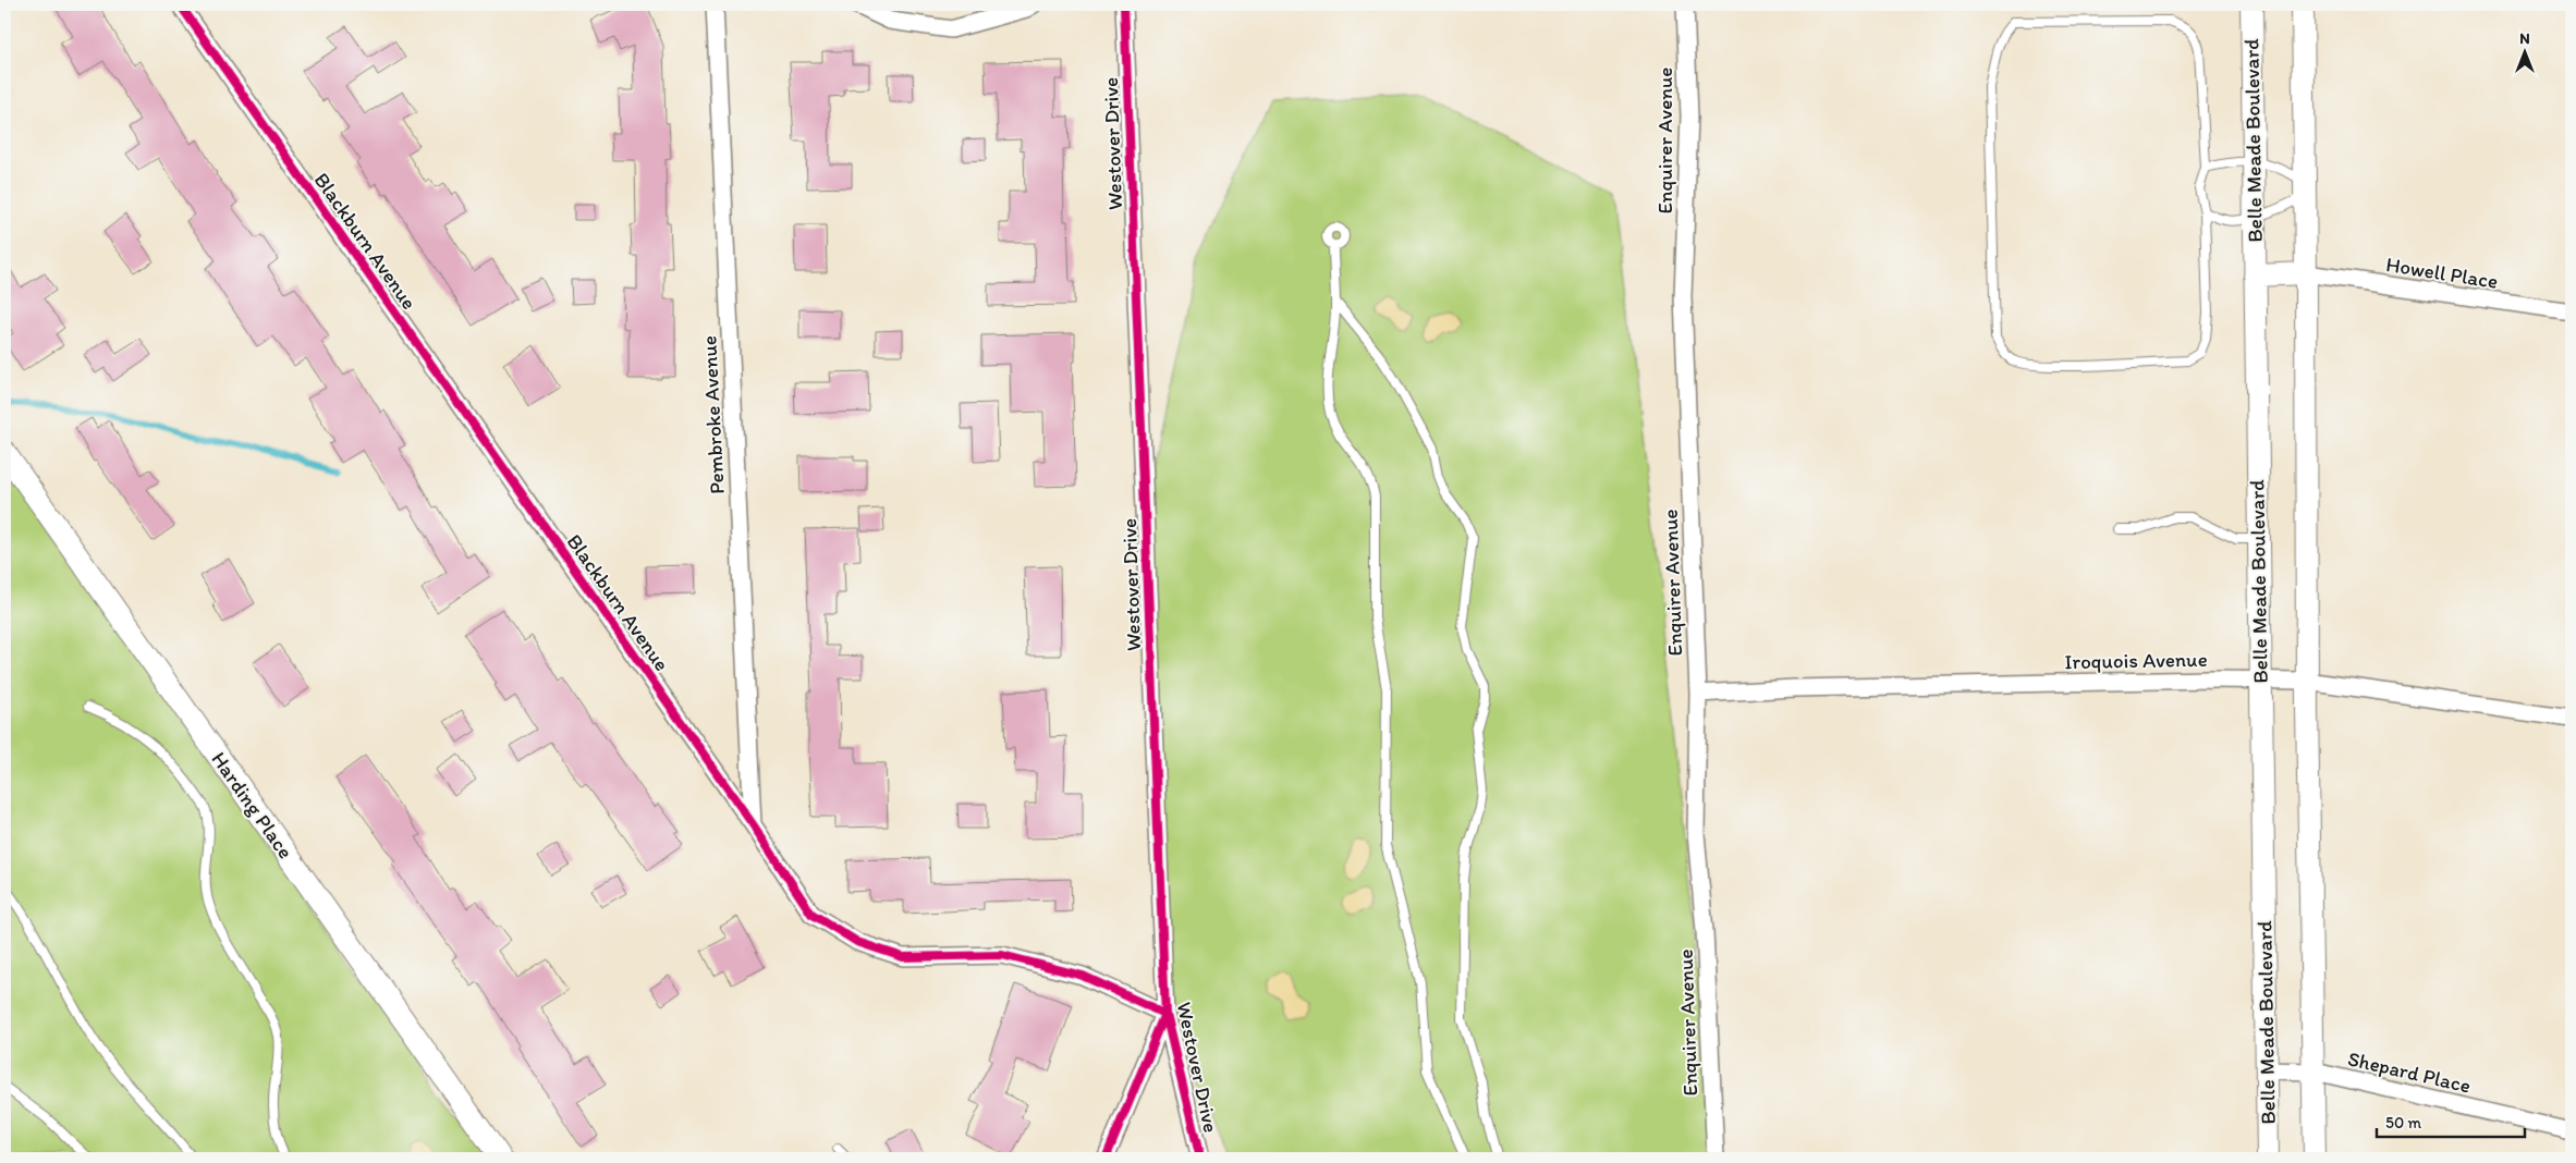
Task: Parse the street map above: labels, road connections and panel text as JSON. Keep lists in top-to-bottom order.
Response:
{
  "streets": {
    "main road": ["Belle Meade Boulevard", "Harding Place"],
    "street": [
      "Enquirer Avenue",
      "Westover Drive",
      "Blackburn Avenue",
      "Howell Place",
      "Pembroke Avenue",
      "Iroquois Avenue",
      "Shepard Place"
    ]
  },
  "crossings": [
    ["Enquirer Avenue", "Iroquois Avenue"],
    ["Belle Meade Boulevard", "Iroquois Avenue"],
    ["Belle Meade Boulevard", "Shepard Place"],
    ["Westover Drive", "Blackburn Avenue"],
    ["Blackburn Avenue", "Pembroke Avenue"]
  ],
  "scale_bar": "50 m",
  "north": "top"
}
